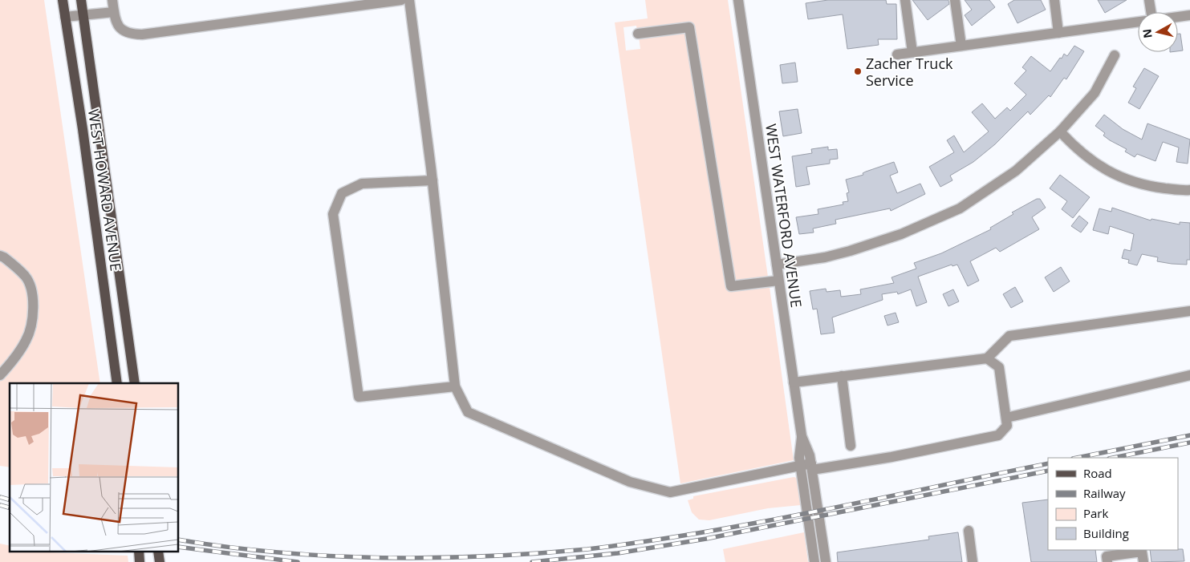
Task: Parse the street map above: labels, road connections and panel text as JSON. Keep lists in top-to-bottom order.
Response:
{
  "streets": {
    "main road": ["WEST HOWARD AVENUE"],
    "street": ["WEST WATERFORD AVENUE"]
  },
  "places": ["Zacher Truck Service"],
  "legend": [
    "Road",
    "Railway",
    "Park",
    "Building"
  ],
  "north": "left"
}
